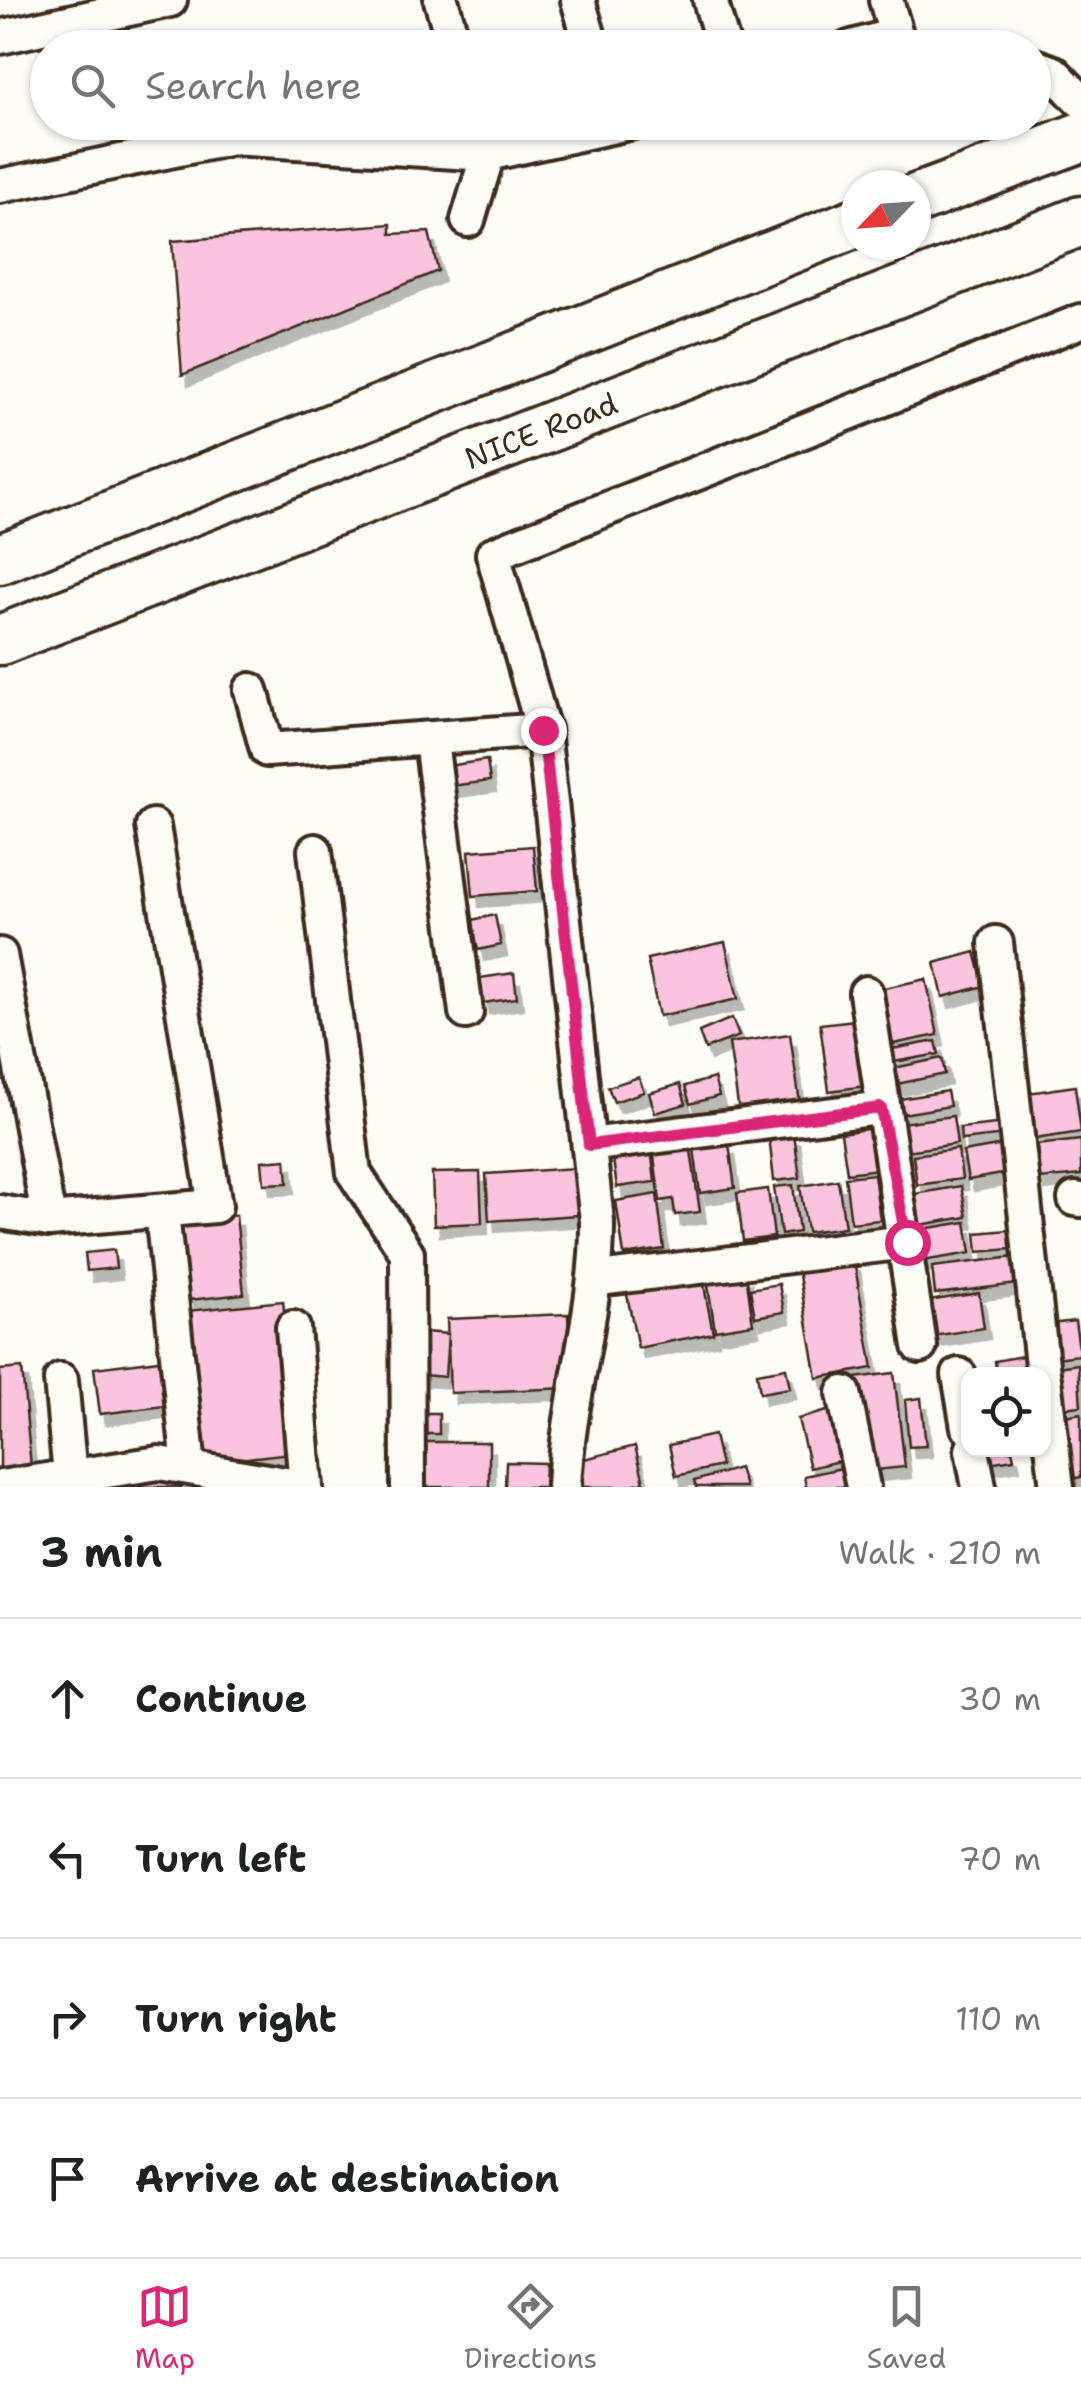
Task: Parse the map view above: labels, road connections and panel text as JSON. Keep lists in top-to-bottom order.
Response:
{
  "streets": {
    "highway": ["NICE Road"]
  },
  "north": "bottom left",
  "page": {
    "search": "Search here",
    "heading": ["3 min", "Walk · 210 m"],
    "list": [
      ["Continue", "30 m"],
      ["Turn left", "70 m"],
      ["Turn right", "110 m"],
      "Arrive at destination"
    ],
    "nav": ["Map", "Directions", "Saved"]
  }
}
